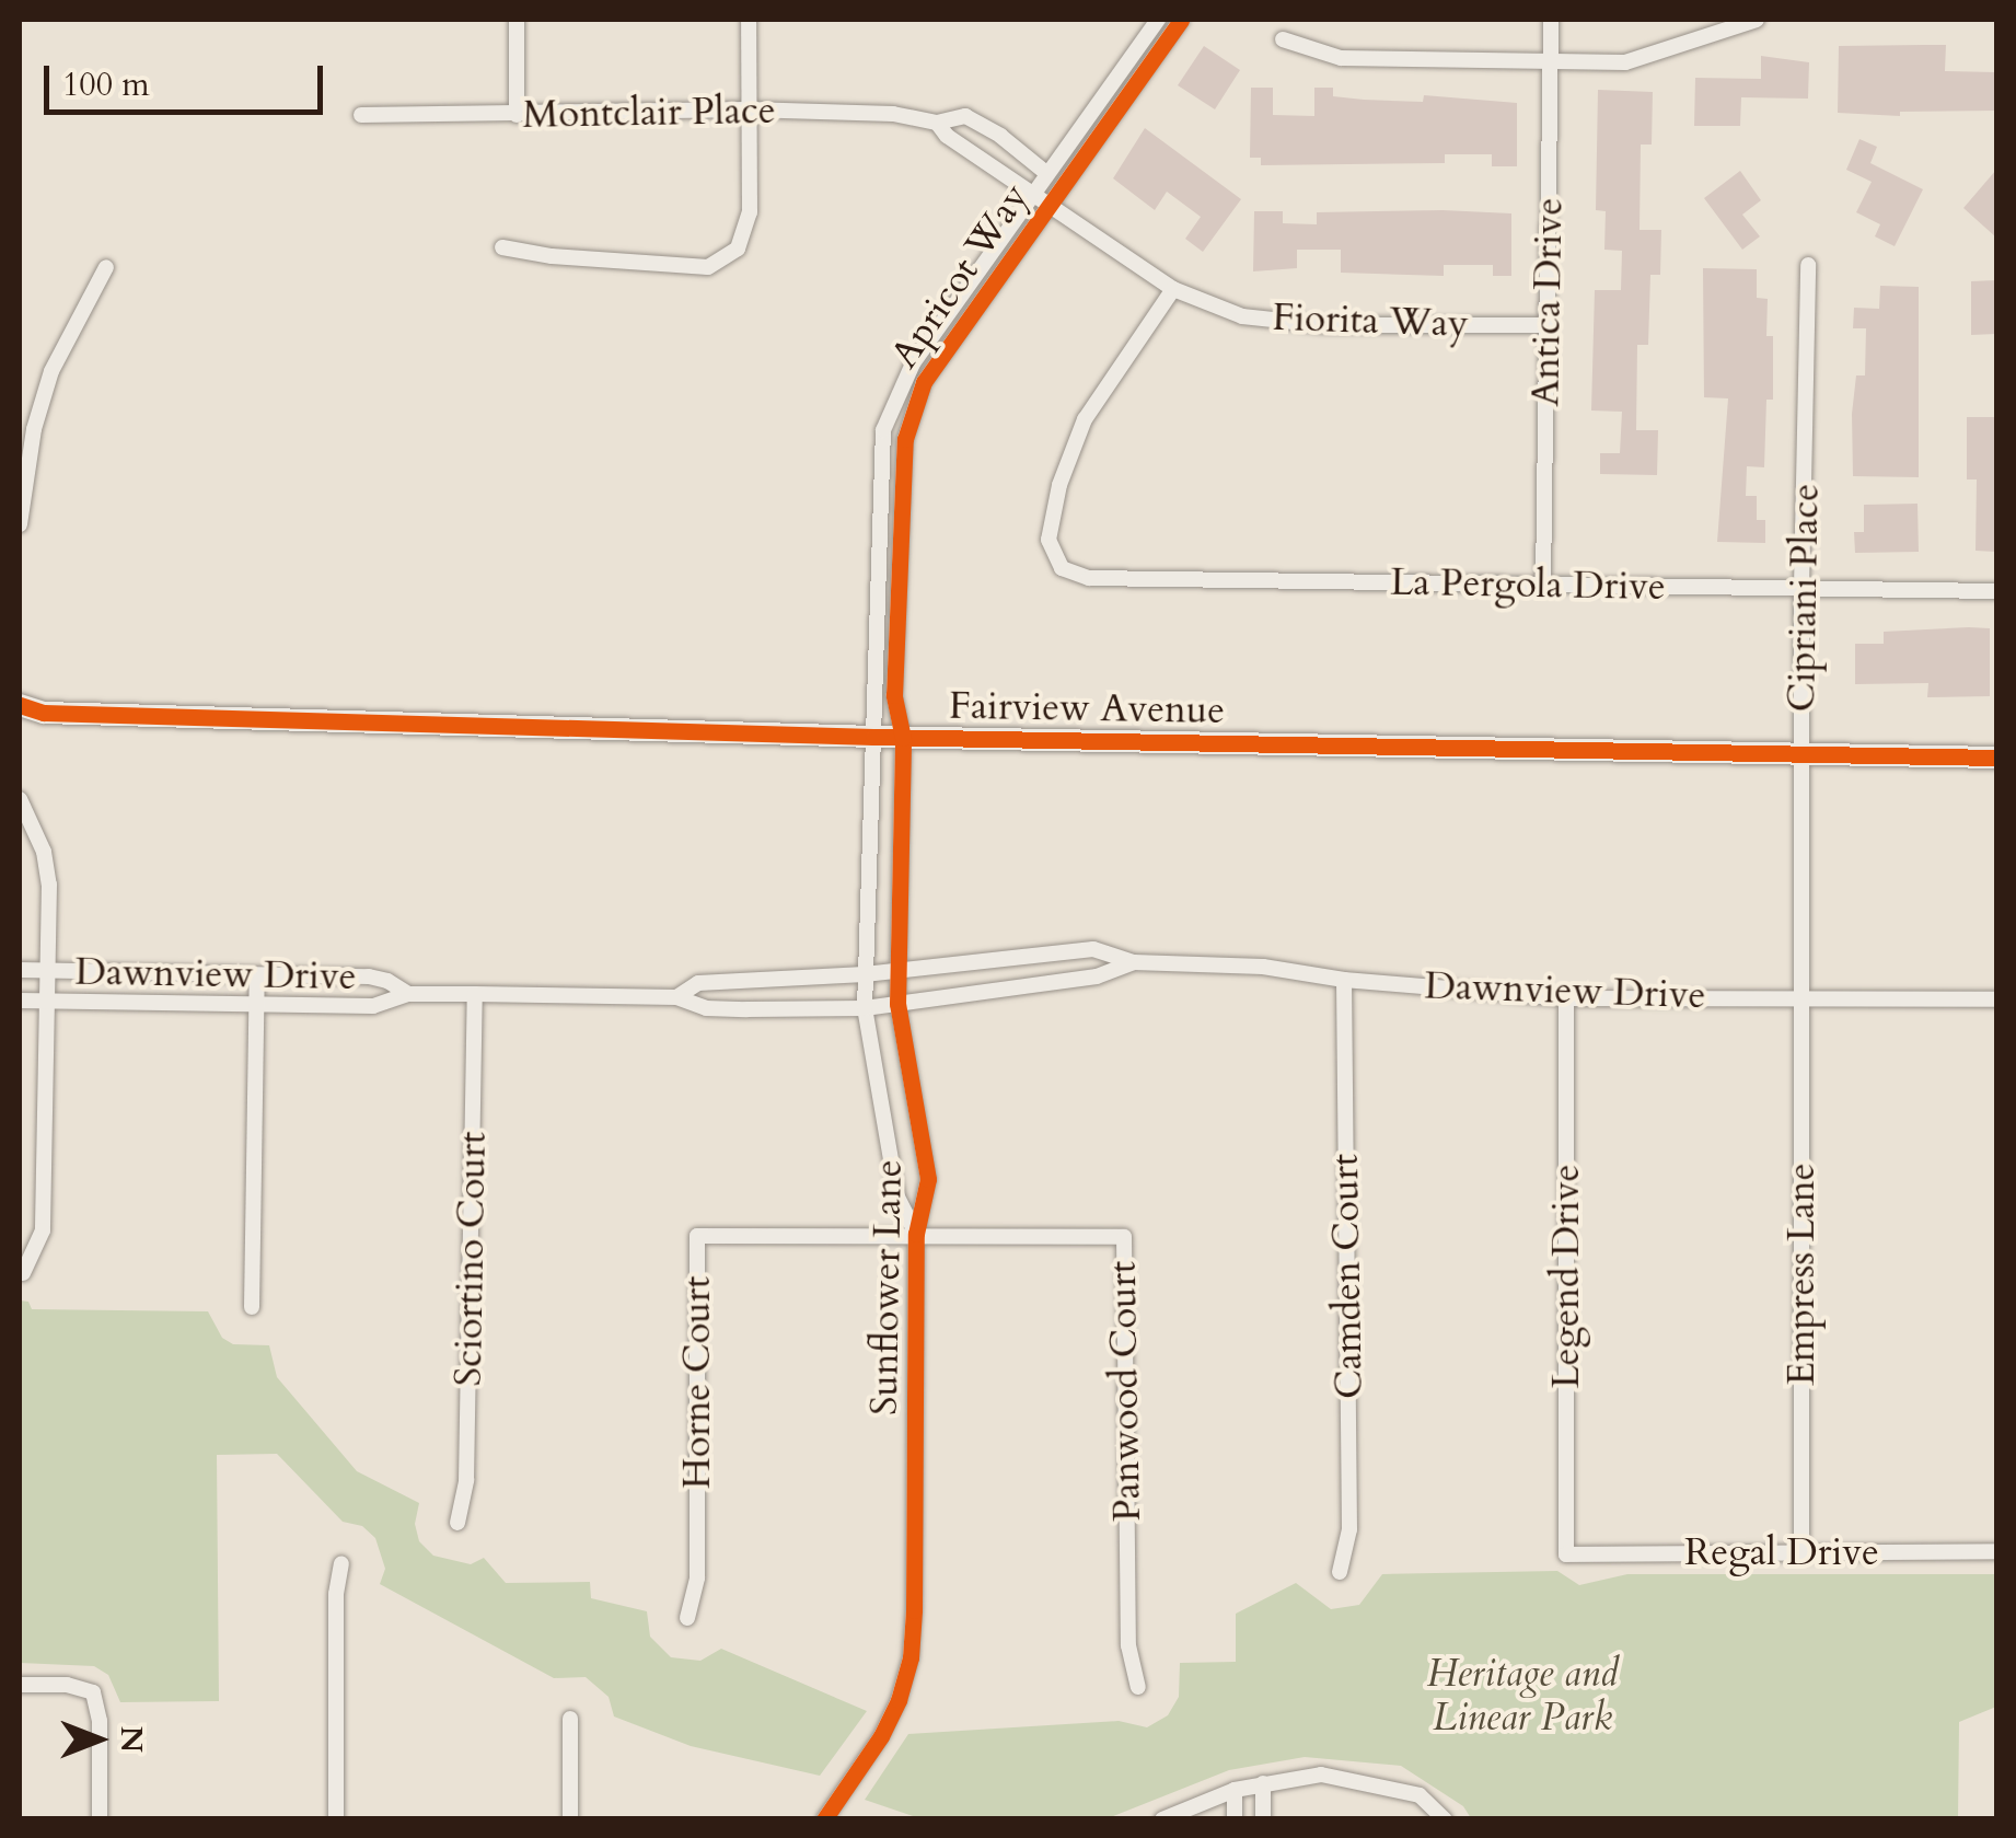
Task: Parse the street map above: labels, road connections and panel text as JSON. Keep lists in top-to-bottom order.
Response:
{
  "streets": {
    "street": [
      "Montclair Place",
      "Apricot Way",
      "Antica Drive",
      "Fiorita Way",
      "La Pergola Drive",
      "Cipriani Place",
      "Fairview Avenue",
      "Dawnview Drive",
      "Sciortino Court",
      "Empress Lane",
      "Camden Court",
      "Legend Drive",
      "Sunflower Lane",
      "Horne Court",
      "Panwood Court",
      "Regal Drive"
    ]
  },
  "crossings": [
    ["Montclair Place", "Apricot Way"],
    ["Montclair Place", "Fiorita Way"],
    ["Apricot Way", "Fiorita Way"],
    ["Apricot Way", "Fairview Avenue"],
    ["Apricot Way", "Sunflower Lane"],
    ["Antica Drive", "Fiorita Way"],
    ["Antica Drive", "La Pergola Drive"],
    ["Fiorita Way", "La Pergola Drive"],
    ["La Pergola Drive", "Cipriani Place"],
    ["Cipriani Place", "Fairview Avenue"],
    ["Cipriani Place", "Dawnview Drive"],
    ["Cipriani Place", "Empress Lane"],
    ["Fairview Avenue", "Sunflower Lane"],
    ["Dawnview Drive", "Sciortino Court"],
    ["Dawnview Drive", "Empress Lane"],
    ["Dawnview Drive", "Camden Court"],
    ["Dawnview Drive", "Legend Drive"],
    ["Dawnview Drive", "Sunflower Lane"],
    ["Empress Lane", "Regal Drive"],
    ["Legend Drive", "Regal Drive"],
    ["Sunflower Lane", "Horne Court"],
    ["Sunflower Lane", "Panwood Court"],
    ["Horne Court", "Panwood Court"]
  ],
  "parks": ["Heritage and Linear Park"],
  "scale_bar": "100 m",
  "north": "right"
}
